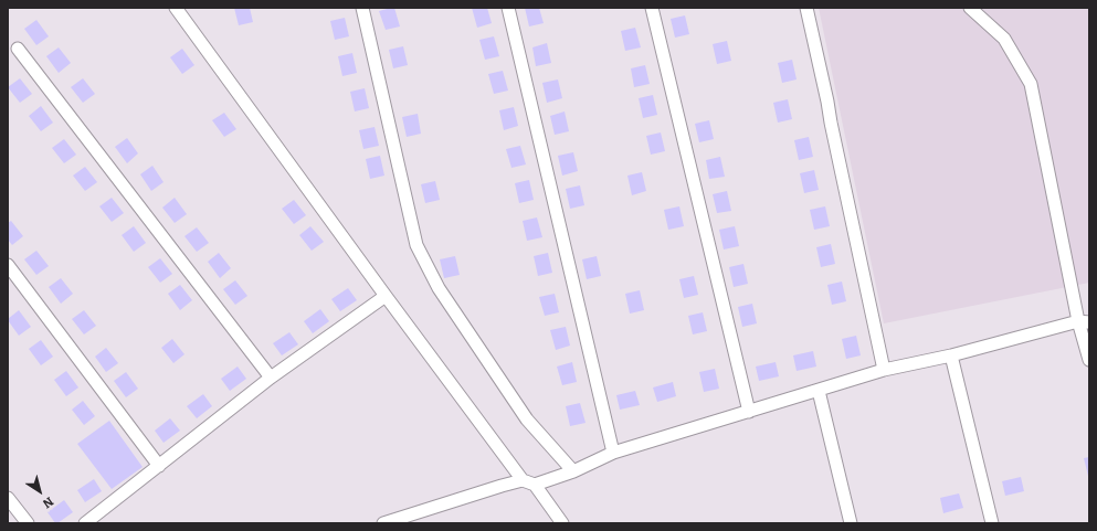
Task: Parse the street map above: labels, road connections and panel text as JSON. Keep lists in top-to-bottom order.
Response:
{
  "north": "bottom right"
}
